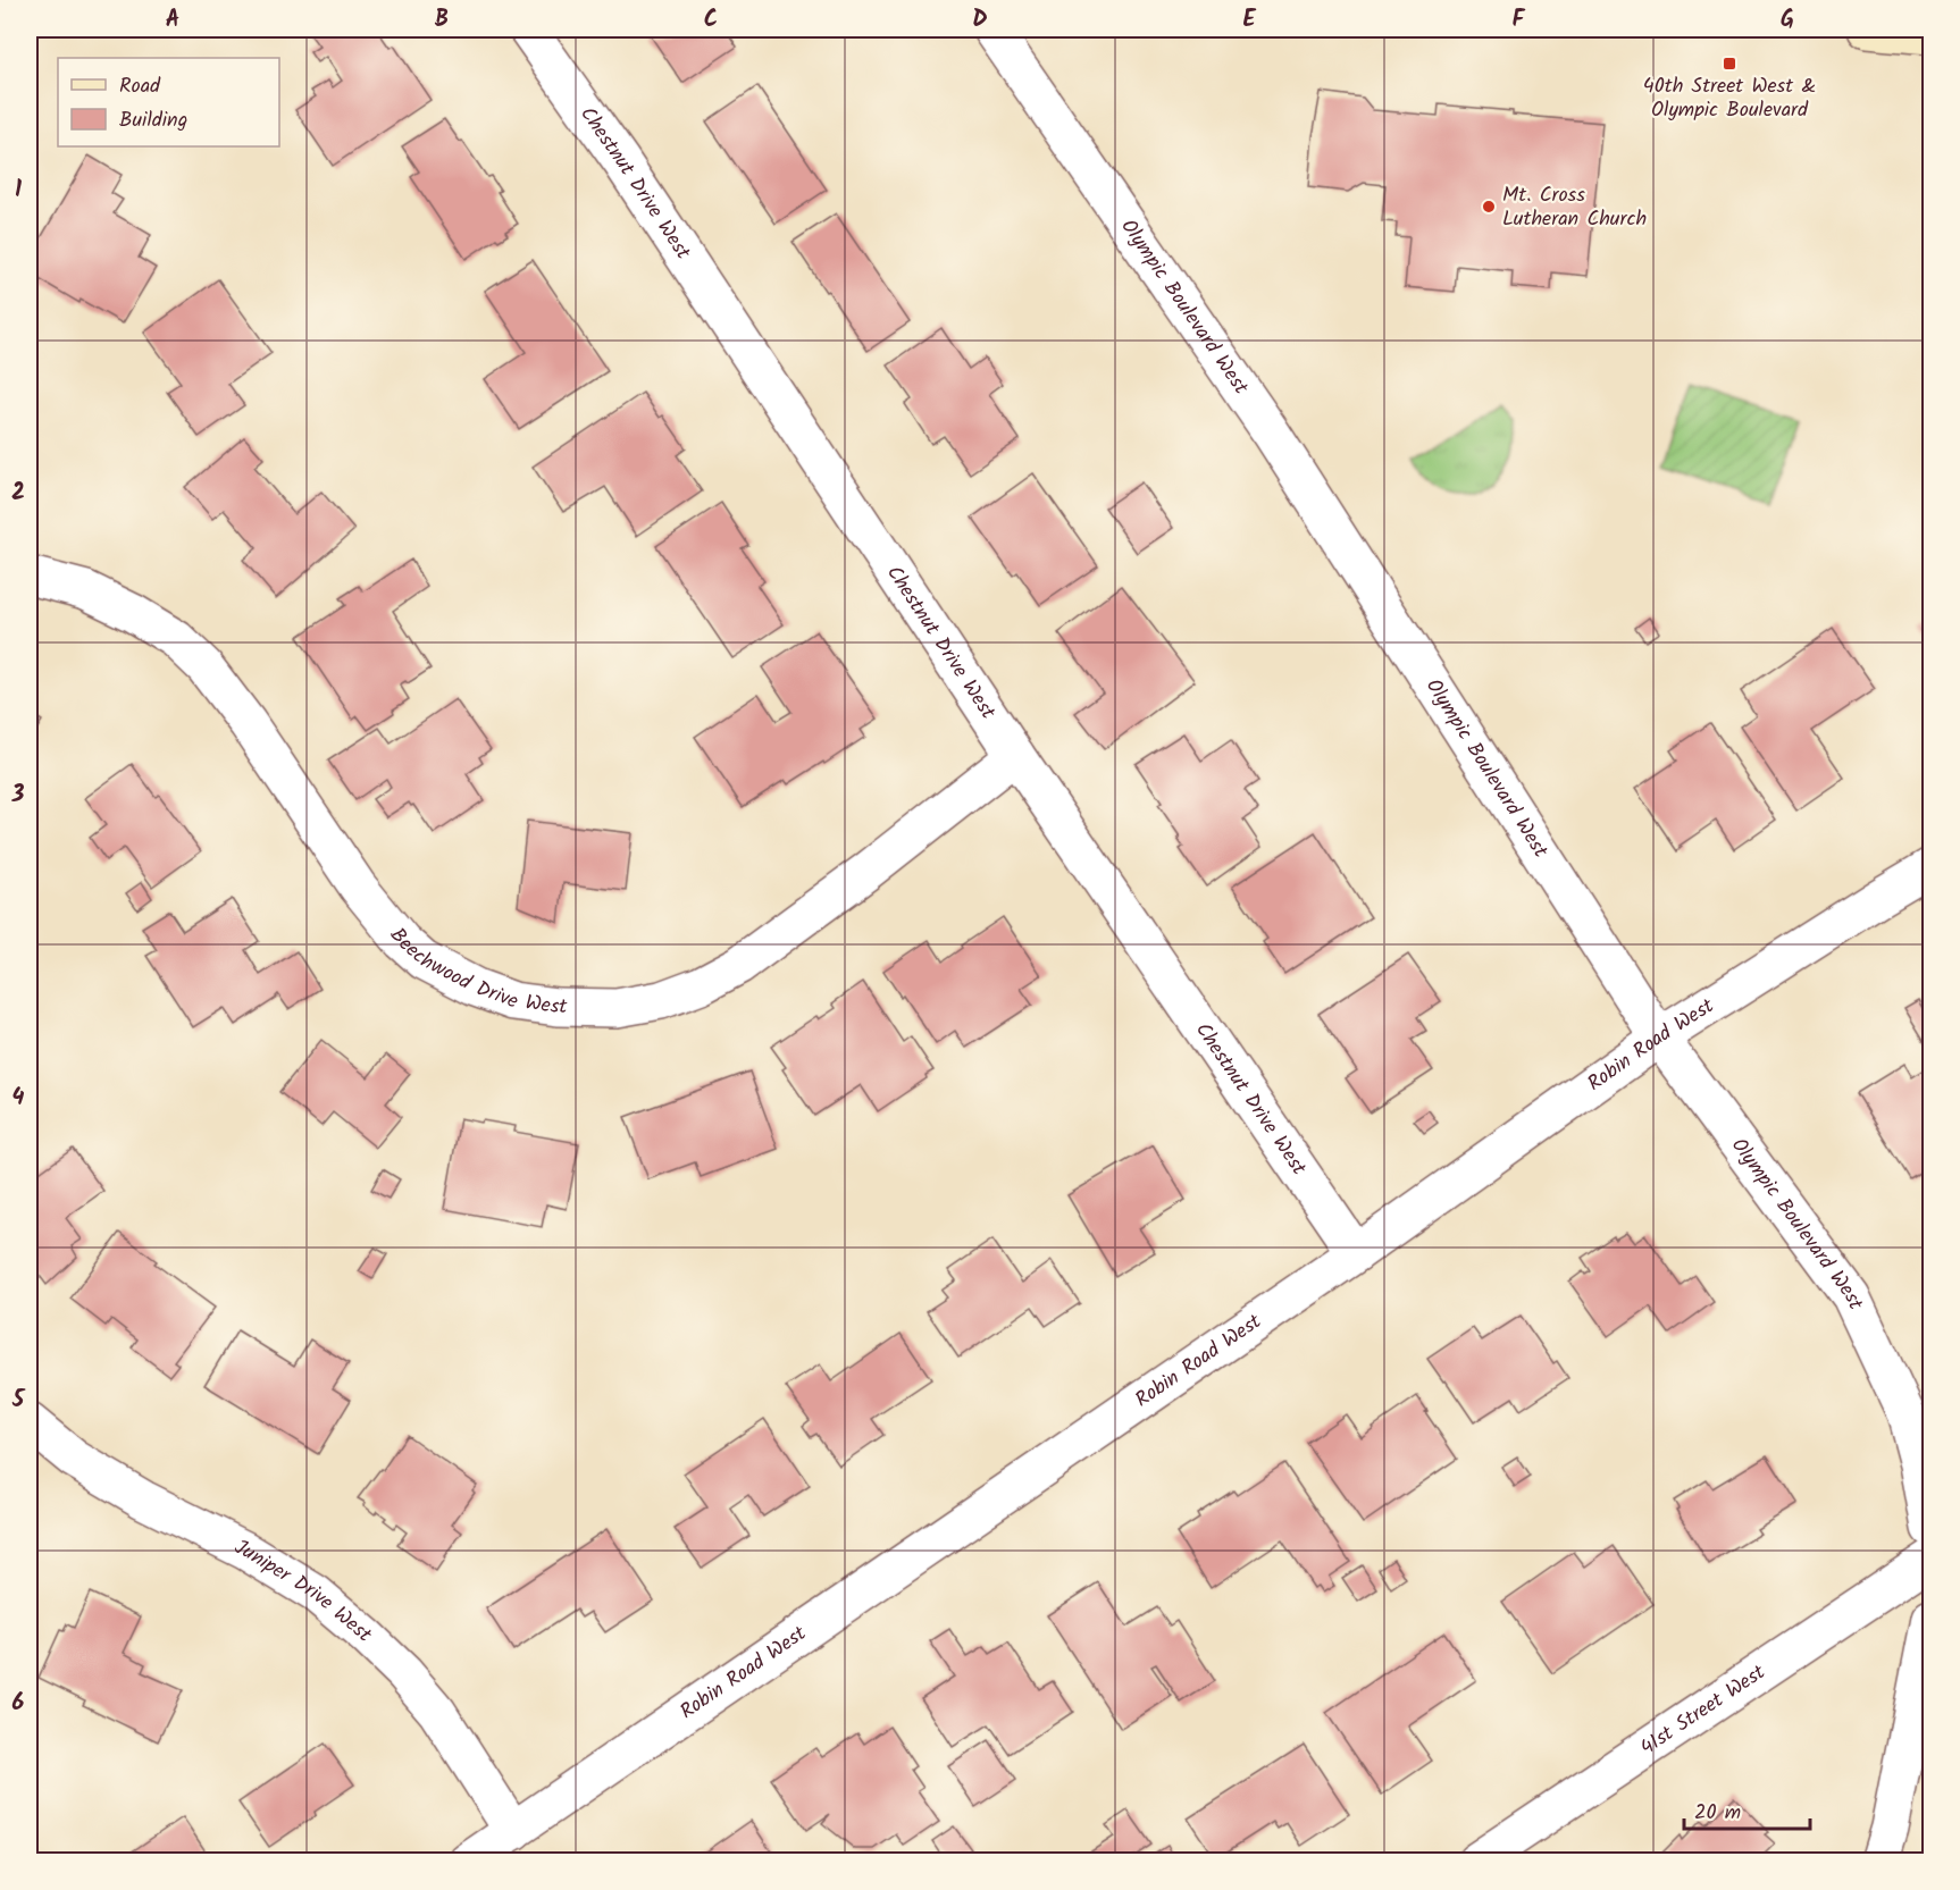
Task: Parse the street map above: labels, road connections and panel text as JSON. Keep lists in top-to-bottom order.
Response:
{
  "streets": {
    "street": [
      "Chestnut Drive West",
      "Olympic Boulevard West",
      "Beechwood Drive West",
      "Robin Road West",
      "Juniper Drive West",
      "41st Street West"
    ]
  },
  "crossings": [
    ["Chestnut Drive West", "Beechwood Drive West"],
    ["Chestnut Drive West", "Robin Road West"],
    ["Olympic Boulevard West", "Robin Road West"],
    ["Robin Road West", "Juniper Drive West"]
  ],
  "places": {
    "transit": ["40th Street West & Olympic Boulevard"],
    "other": ["Mt. Cross Lutheran Church"]
  },
  "legend": ["Road", "Building"],
  "scale_bar": "20 m",
  "grid": {
    "columns": [
      "A",
      "B",
      "C",
      "D",
      "E",
      "F",
      "G"
    ],
    "rows": [
      "1",
      "2",
      "3",
      "4",
      "5",
      "6"
    ]
  }
}
